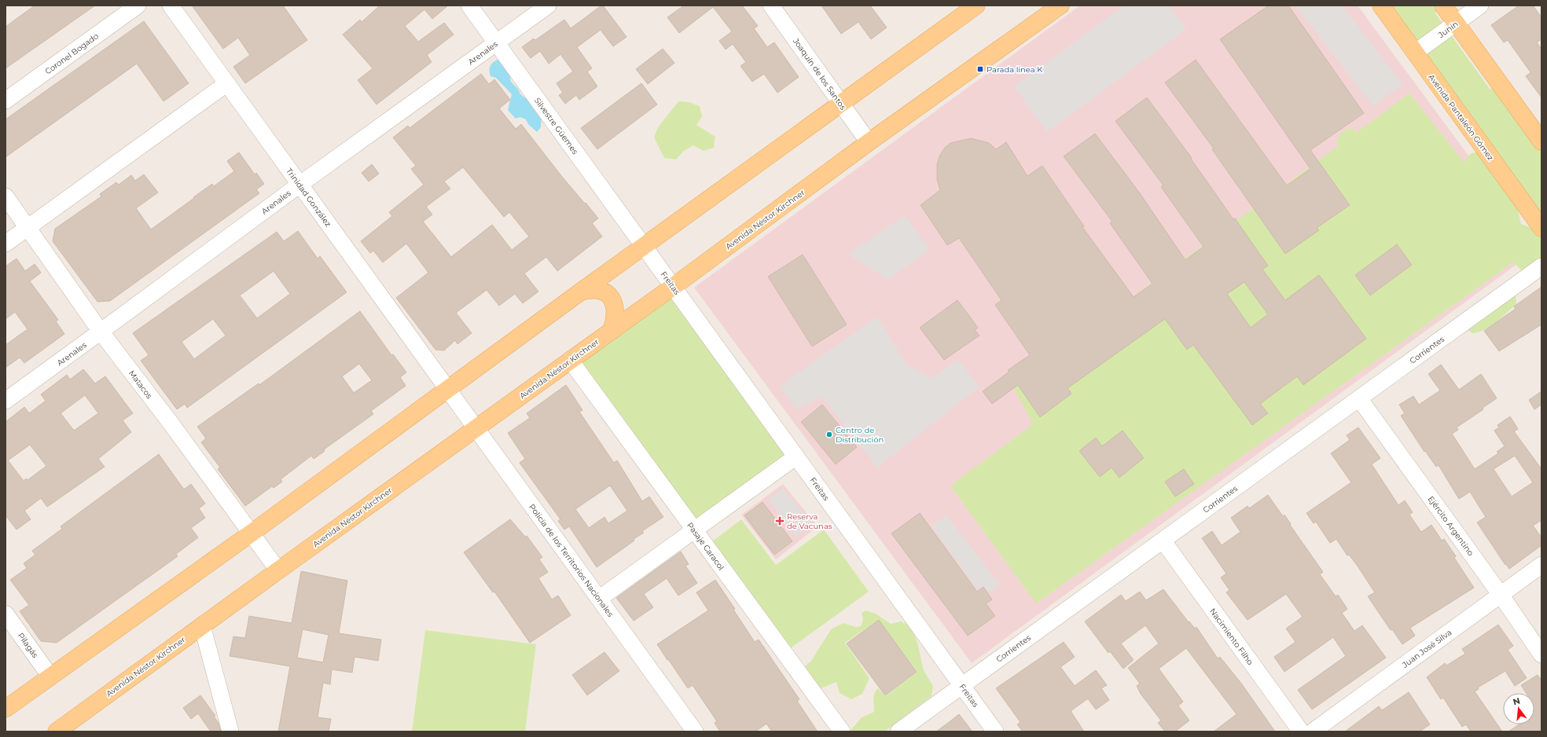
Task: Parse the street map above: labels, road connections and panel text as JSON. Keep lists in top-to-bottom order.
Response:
{
  "streets": {
    "main road": ["Avenida Pantaleón Gómez", "Avenida Néstor Kirchner"],
    "street": [
      "Junín",
      "Arenales",
      "Coronel Bogado",
      "Joaquín de los Santos",
      "Silvestre Güemes",
      "Trinidad González",
      "Freitas",
      "Corrientes",
      "Matacos",
      "Ejército Argentino",
      "Pasaje Caracol",
      "Policía de los Territorios Nacionales",
      "Nacimiento Filho",
      "Pilagás",
      "Juan José Silva"
    ]
  },
  "crossings": [
    ["Junín", "Avenida Pantaleón Gómez"],
    ["Arenales", "Silvestre Güemes"],
    ["Arenales", "Trinidad González"],
    ["Arenales", "Matacos"],
    ["Joaquín de los Santos", "Avenida Néstor Kirchner"],
    ["Silvestre Güemes", "Freitas"],
    ["Trinidad González", "Policía de los Territorios Nacionales"],
    ["Avenida Néstor Kirchner", "Freitas"],
    ["Avenida Néstor Kirchner", "Matacos"],
    ["Avenida Néstor Kirchner", "Pasaje Caracol"],
    ["Avenida Néstor Kirchner", "Policía de los Territorios Nacionales"],
    ["Freitas", "Corrientes"],
    ["Corrientes", "Ejército Argentino"],
    ["Corrientes", "Nacimiento Filho"],
    ["Ejército Argentino", "Juan José Silva"]
  ],
  "places": {
    "transit": ["Parada linea K"],
    "other": ["Centro de Distribución"],
    "health": ["Reserva de Vacunas"]
  },
  "north": "top"
}
